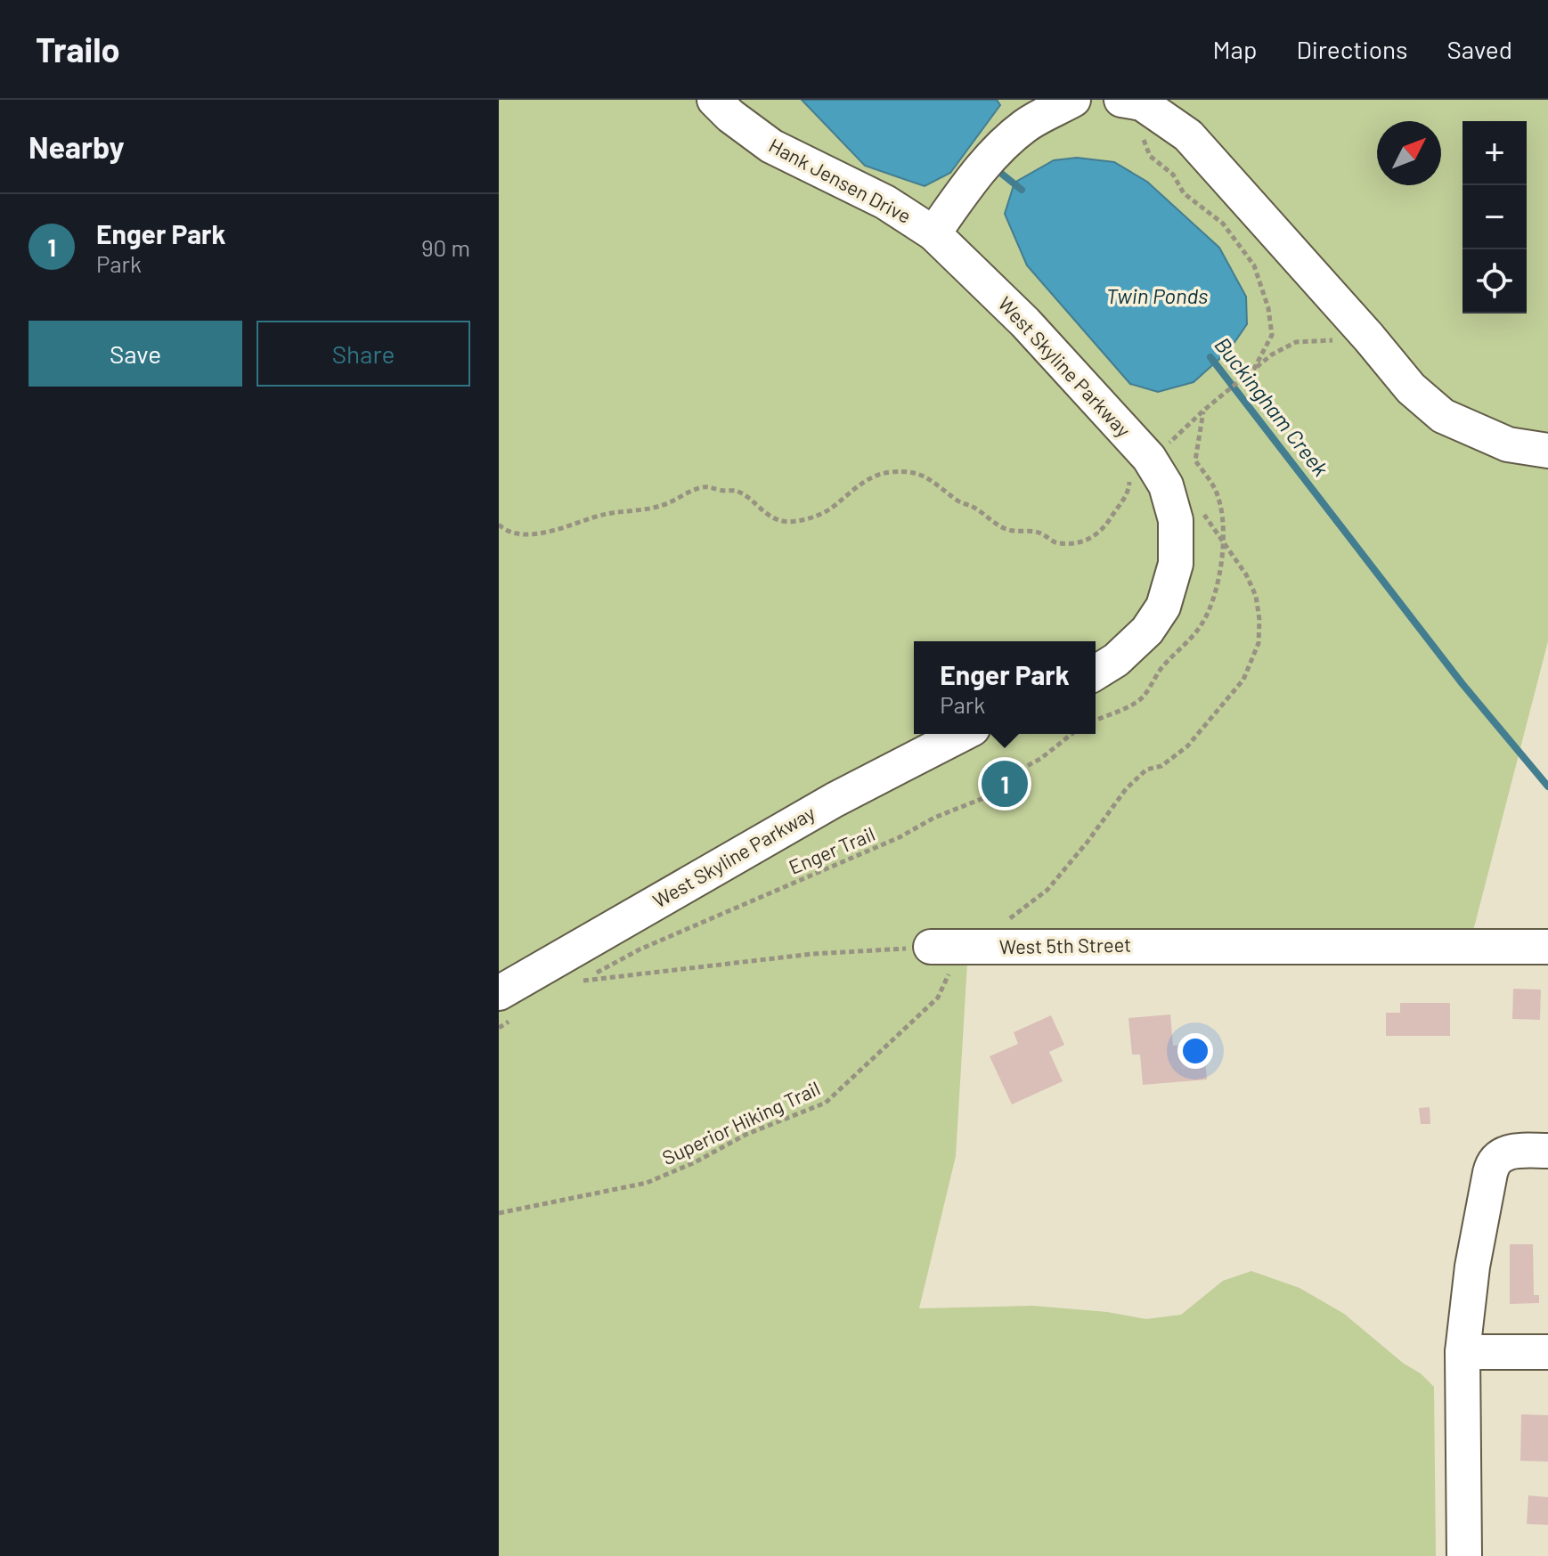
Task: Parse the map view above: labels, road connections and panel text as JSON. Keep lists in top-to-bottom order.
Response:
{
  "streets": {
    "street": ["Hank Jensen Drive", "West Skyline Parkway", "West 5th Street"],
    "path": ["Enger Trail", "Superior Hiking Trail"]
  },
  "crossings": [
    ["Hank Jensen Drive", "West Skyline Parkway"],
    ["Enger Trail", "West 5th Street"],
    ["West 5th Street", "Superior Hiking Trail"]
  ],
  "water": ["Twin Ponds", "Buckingham Creek"],
  "north": "top right",
  "page": {
    "header": "Trailo",
    "nav": ["Map", "Directions", "Saved"],
    "heading": "Nearby",
    "map_buttons": ["+", "−"],
    "list": [
      {
        "mark": "1",
        "name": "Enger Park",
        "note": "Park",
        "value": "90 m"
      }
    ],
    "buttons": ["Save", "Share"],
    "popup": ["Enger Park", "Park"],
    "pins": "1"
  }
}
